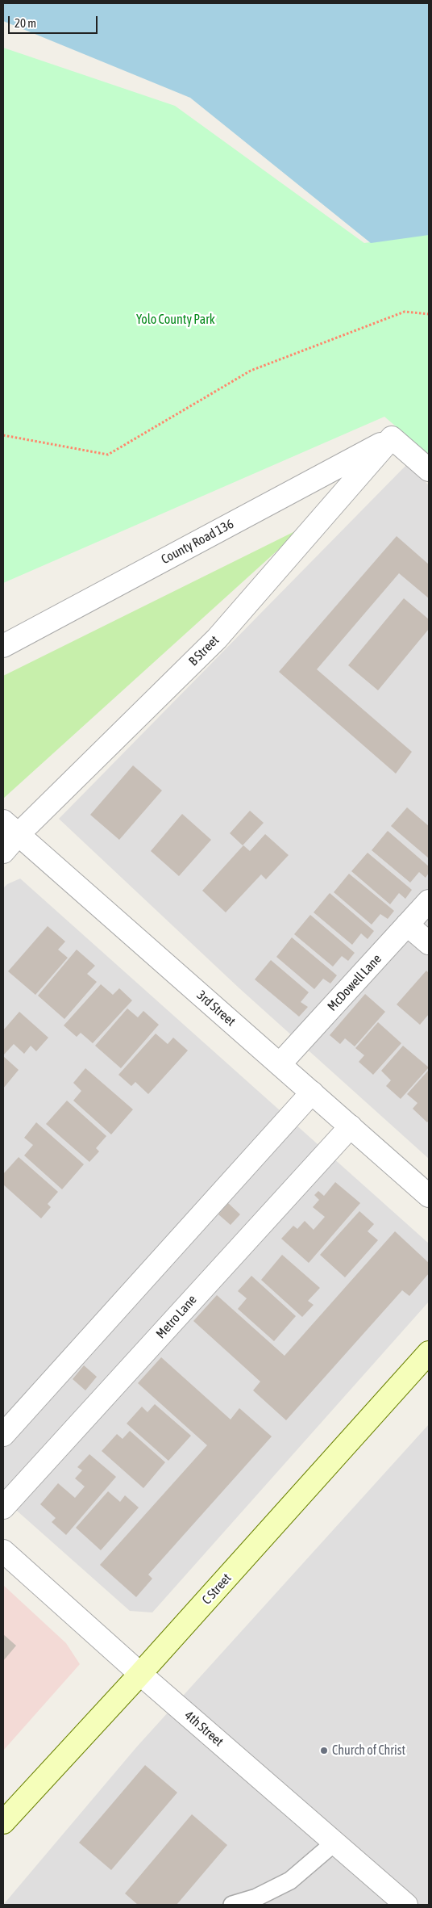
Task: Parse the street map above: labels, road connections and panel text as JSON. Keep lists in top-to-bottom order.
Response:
{
  "streets": {
    "main road": ["C Street"],
    "street": [
      "County Road 136",
      "B Street",
      "McDowell Lane",
      "3rd Street",
      "Metro Lane",
      "4th Street"
    ]
  },
  "crossings": [
    ["County Road 136", "B Street"],
    ["B Street", "3rd Street"],
    ["McDowell Lane", "3rd Street"],
    ["3rd Street", "Metro Lane"],
    ["C Street", "4th Street"]
  ],
  "parks": ["Yolo County Park"],
  "places": ["Church of Christ"],
  "scale_bar": "20 m"
}
